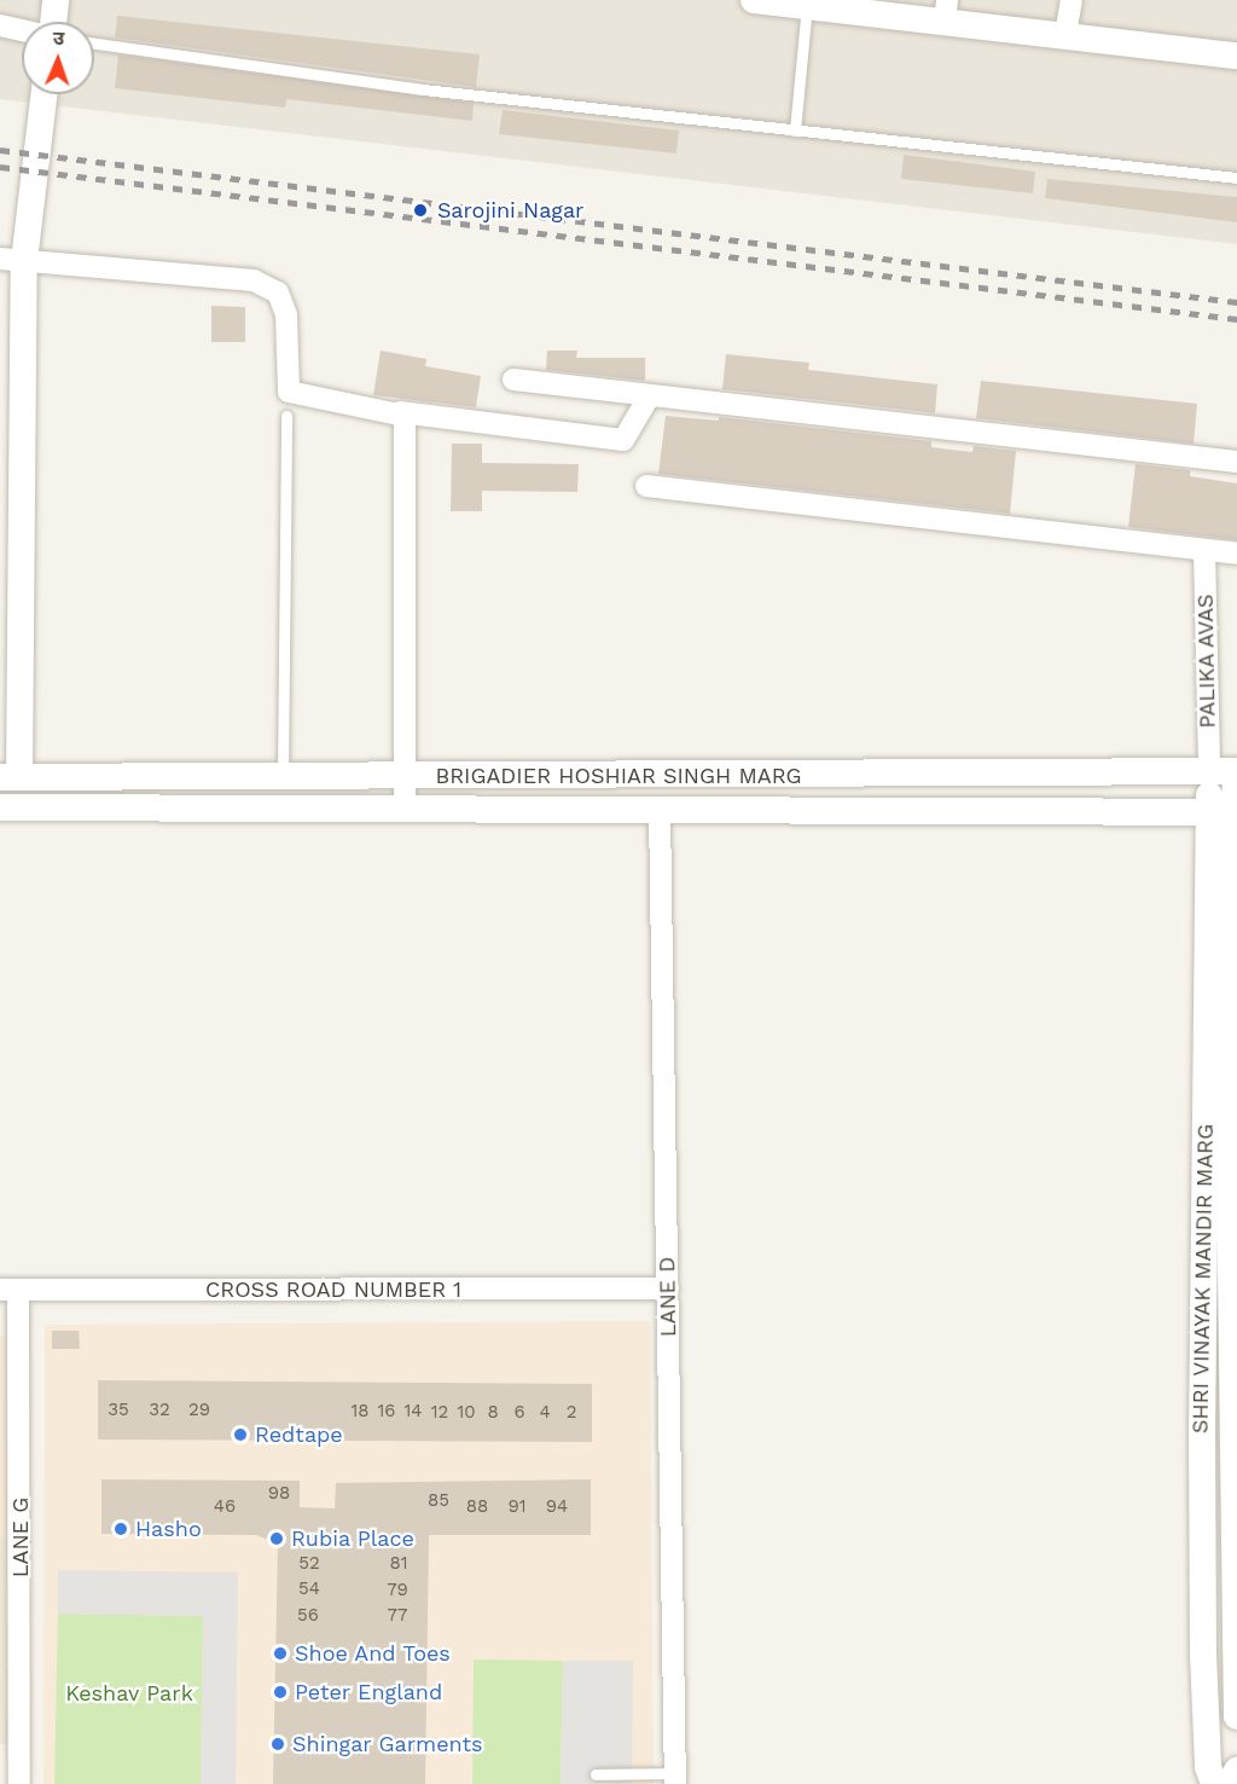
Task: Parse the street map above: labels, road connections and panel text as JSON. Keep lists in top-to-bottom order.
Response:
{
  "streets": {
    "street": [
      "PALIKA AVAS",
      "BRIGADIER HOSHIAR SINGH MARG",
      "SHRI VINAYAK MANDIR MARG",
      "CROSS ROAD NUMBER 1",
      "LANE D",
      "LANE G"
    ]
  },
  "crossings": [
    ["PALIKA AVAS", "BRIGADIER HOSHIAR SINGH MARG"],
    ["PALIKA AVAS", "SHRI VINAYAK MANDIR MARG"],
    ["BRIGADIER HOSHIAR SINGH MARG", "SHRI VINAYAK MANDIR MARG"],
    ["CROSS ROAD NUMBER 1", "LANE D"],
    ["CROSS ROAD NUMBER 1", "LANE G"]
  ],
  "parks": ["Keshav Park"],
  "places": [
    "Sarojini Nagar",
    "Redtape",
    "Hasho",
    "Rubia Place",
    "Shoe And Toes",
    "Peter England",
    "Shingar Garments"
  ],
  "house_numbers": [
    "35",
    "32",
    "29",
    "18",
    "16",
    "14",
    "12",
    "10",
    "8",
    "6",
    "4",
    "2",
    "98",
    "85",
    "46",
    "88",
    "91",
    "94",
    "52",
    "81",
    "54",
    "79",
    "56",
    "77"
  ],
  "north": "top"
}
